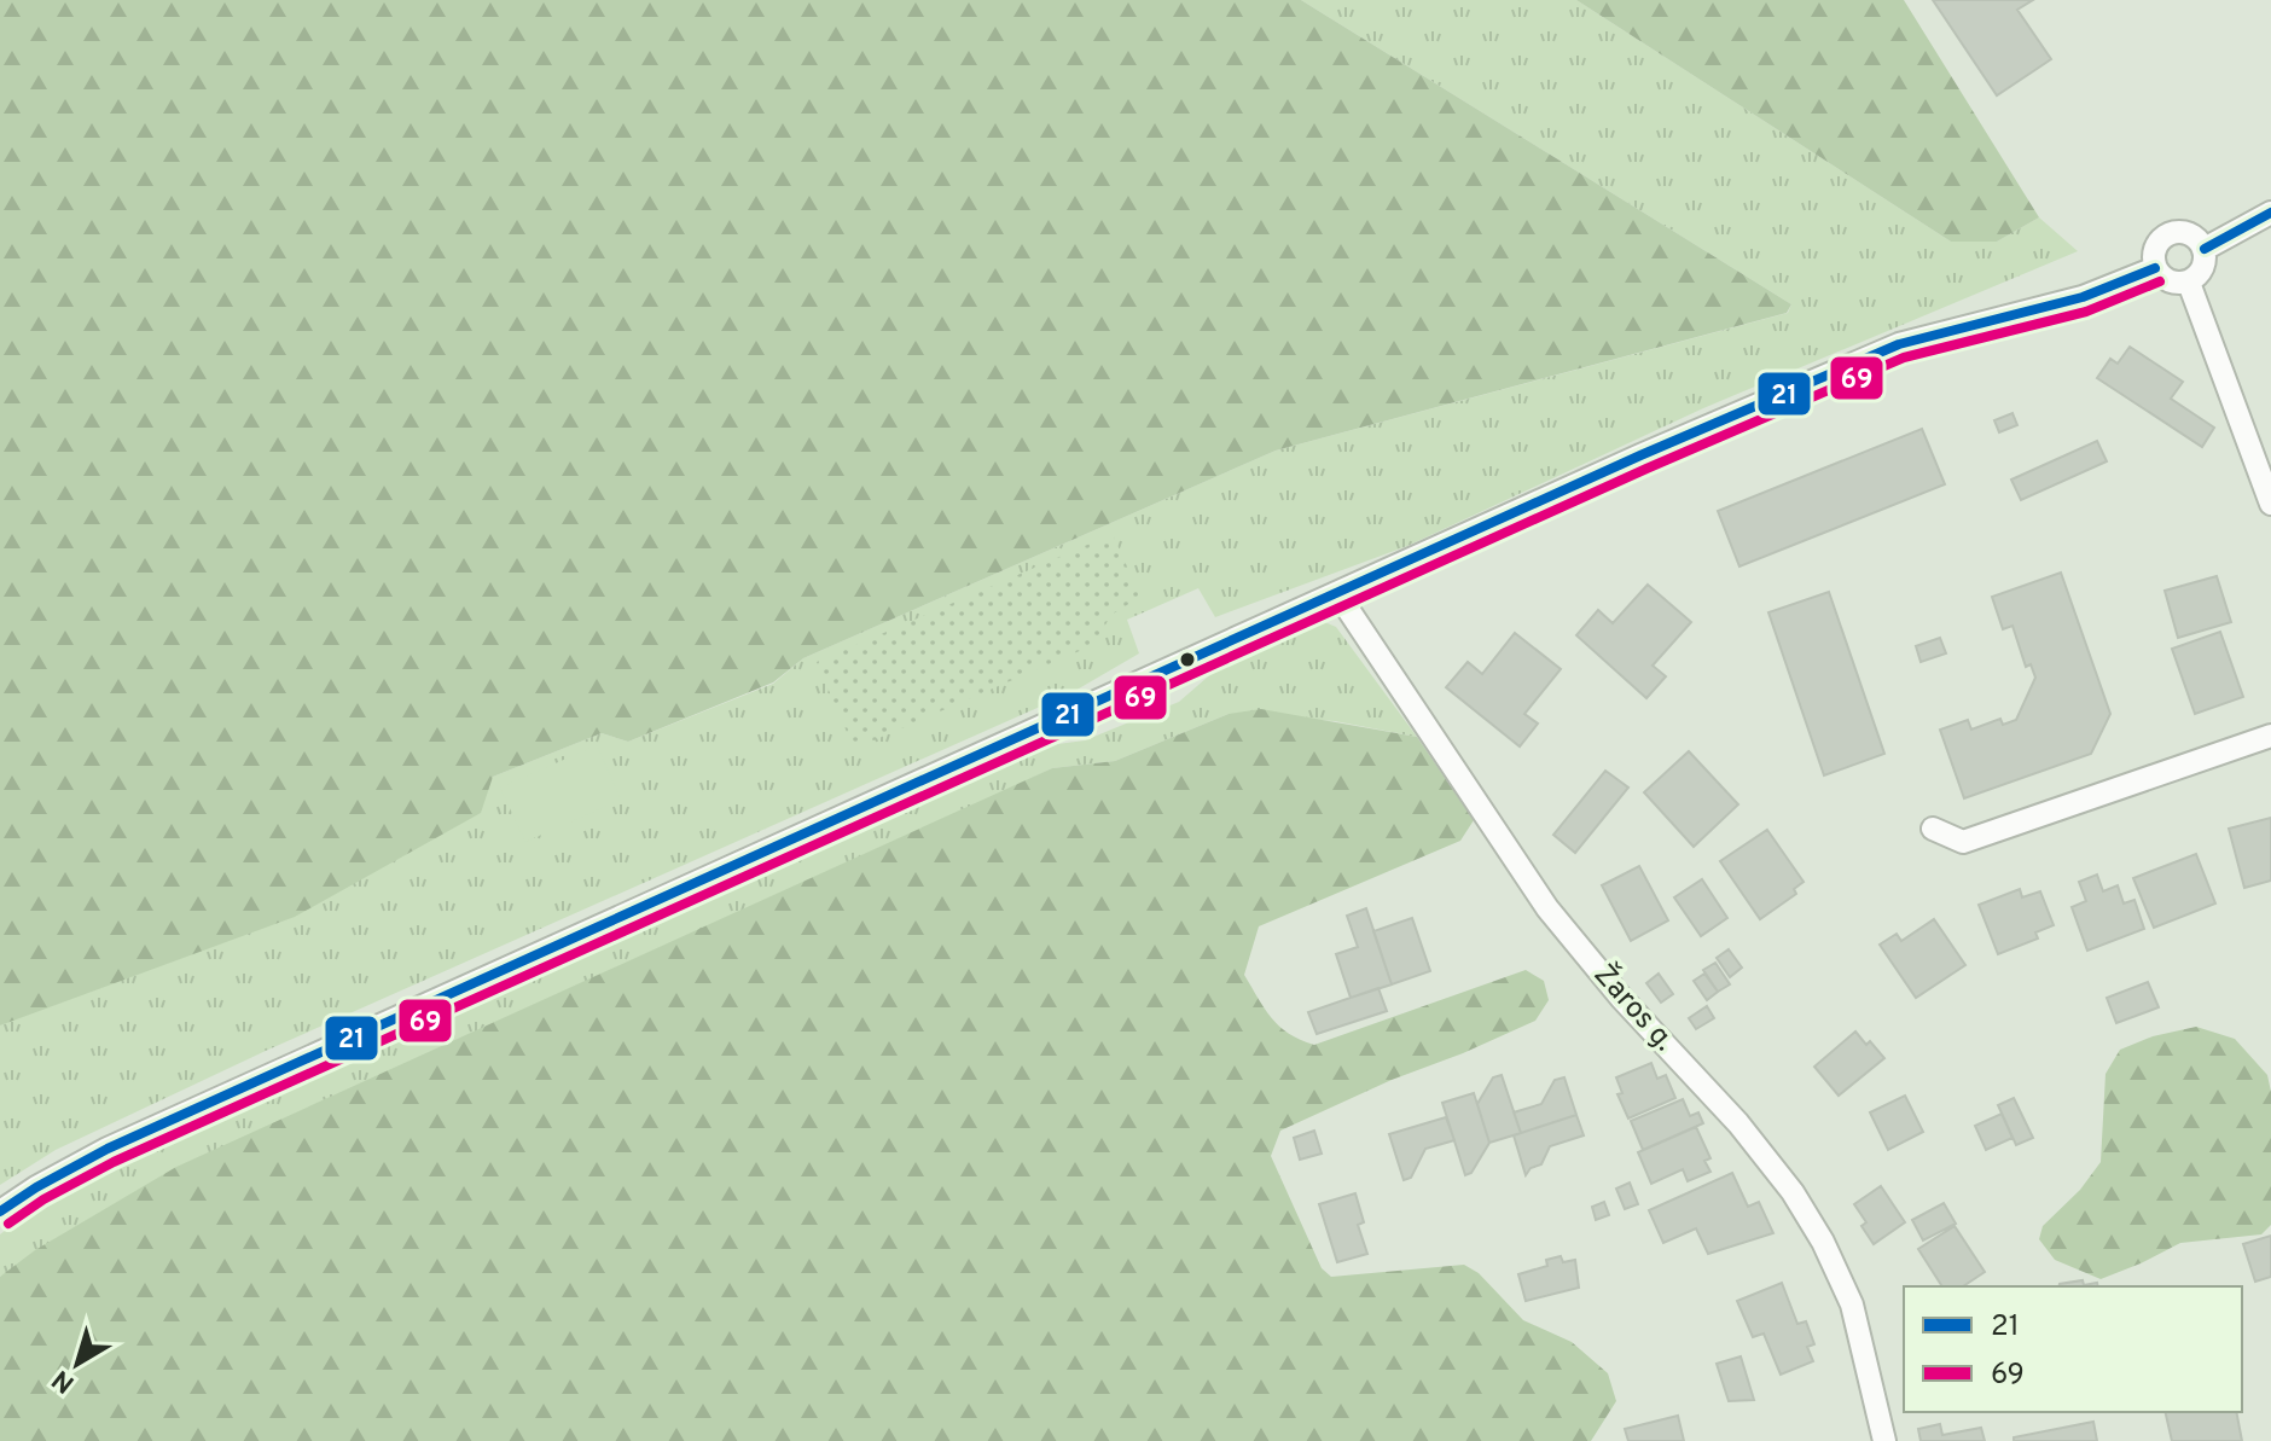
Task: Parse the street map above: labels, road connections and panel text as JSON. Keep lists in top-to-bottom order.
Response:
{
  "streets": {
    "street": ["Žaros g."]
  },
  "lines": ["transit line 21", "transit line 69"],
  "legend": ["21", "69"],
  "north": "bottom left"
}
